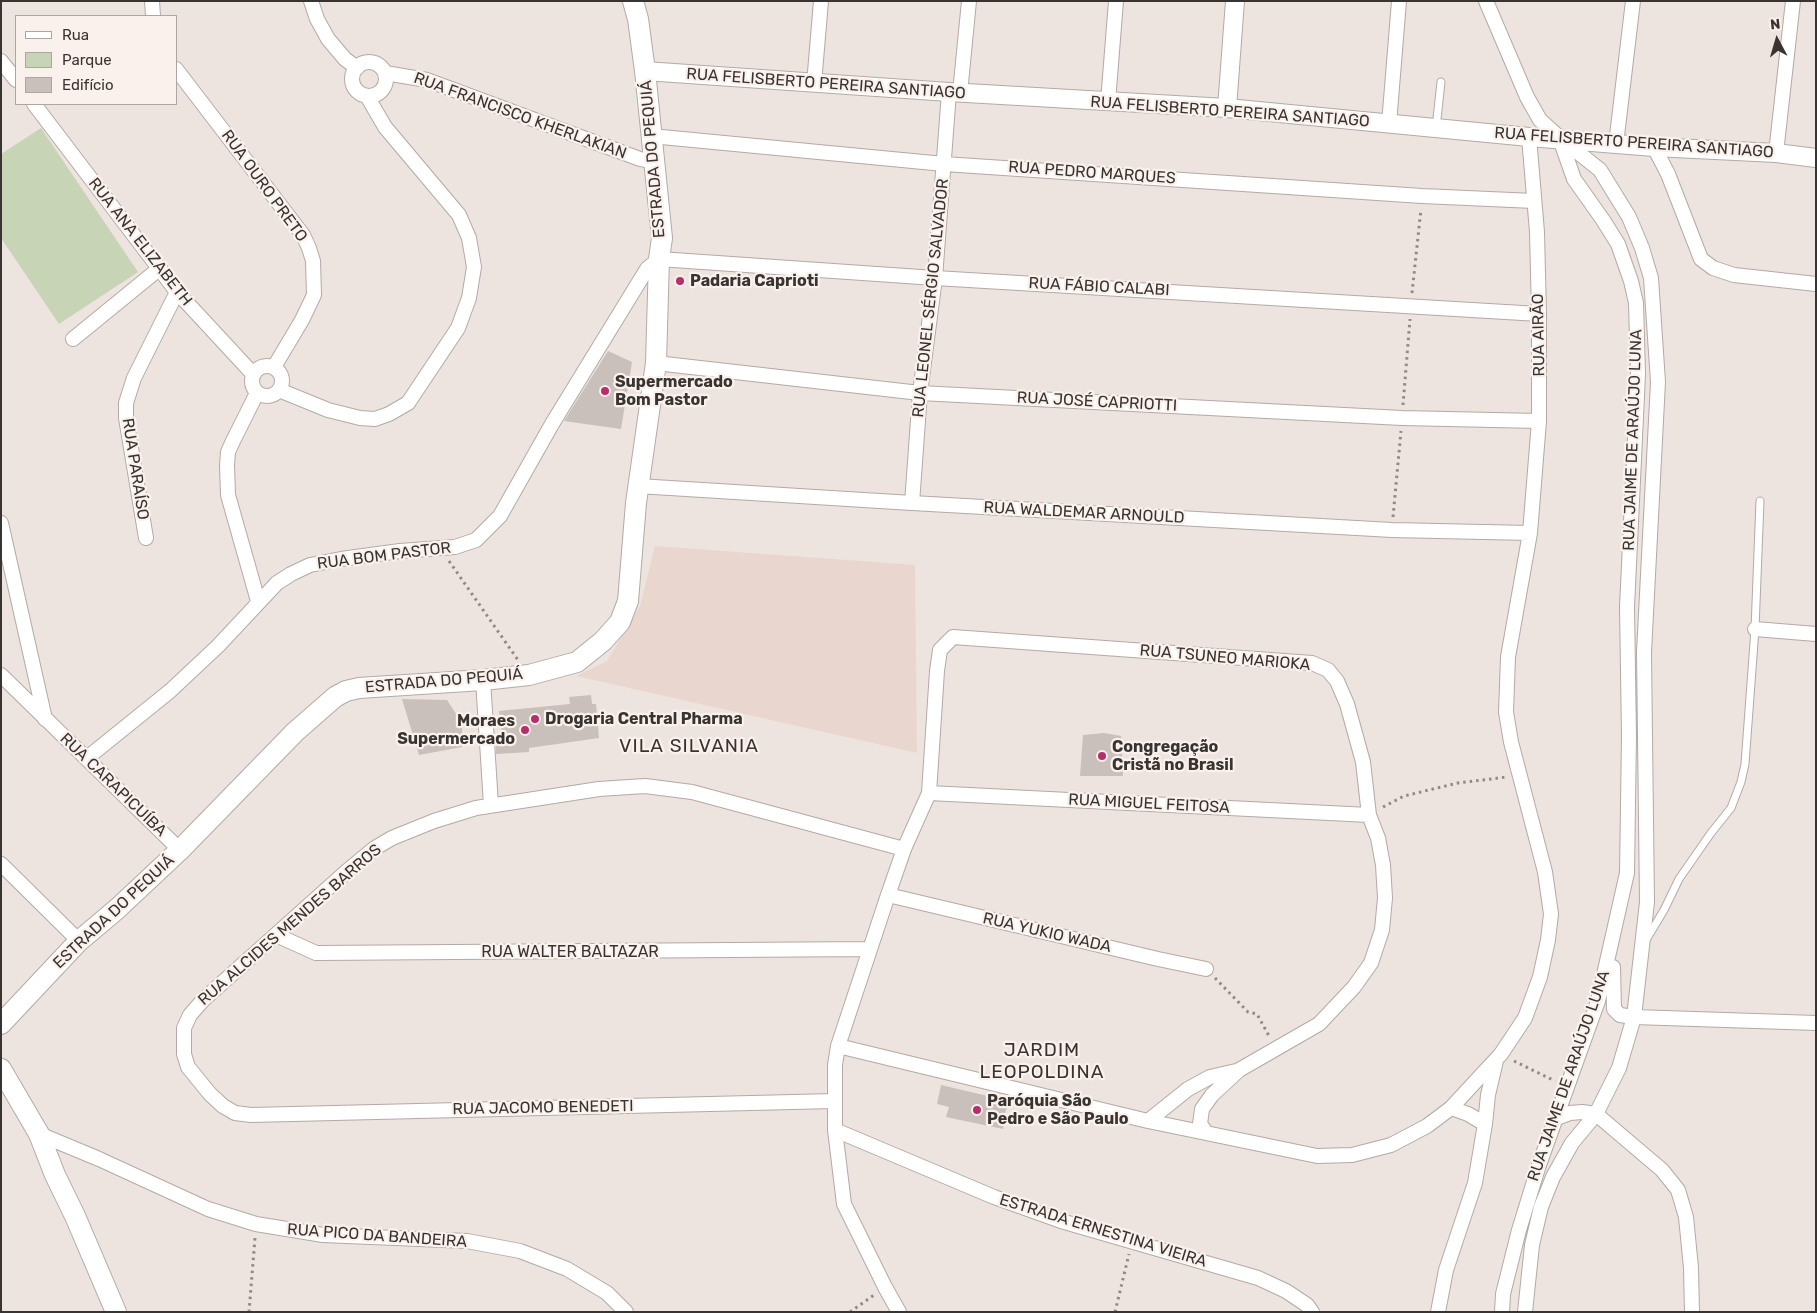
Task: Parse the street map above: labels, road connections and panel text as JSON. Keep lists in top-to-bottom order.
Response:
{
  "streets": {
    "main road": ["ESTRADA DO PEQUIÁ"],
    "street": [
      "RUA FELISBERTO PEREIRA SANTIAGO",
      "RUA FRANCISCO KHERLAKIAN",
      "RUA PEDRO MARQUES",
      "RUA OURO PRETO",
      "RUA ANA ELIZABETH",
      "RUA FÁBIO CALABI",
      "RUA LEONEL SÉRGIO SALVADOR",
      "RUA AIRÃO",
      "RUA JOSÉ CAPRIOTTI",
      "RUA JAIME DE ARAÚJO LUNA",
      "RUA PARAÍSO",
      "RUA WALDEMAR ARNOULD",
      "RUA BOM PASTOR",
      "RUA TSUNEO MARIOKA",
      "RUA CARAPICUÍBA",
      "RUA MIGUEL FEITOSA",
      "RUA ALCIDES MENDES BARROS",
      "RUA YUKIO WADA",
      "RUA WALTER BALTAZAR",
      "RUA JACOMO BENEDETI",
      "ESTRADA ERNESTINA VIEIRA",
      "RUA PICO DA BANDEIRA"
    ]
  },
  "crossings": [
    ["RUA FELISBERTO PEREIRA SANTIAGO", "ESTRADA DO PEQUIÁ"],
    ["RUA FELISBERTO PEREIRA SANTIAGO", "RUA LEONEL SÉRGIO SALVADOR"],
    ["RUA FELISBERTO PEREIRA SANTIAGO", "RUA AIRÃO"],
    ["RUA FELISBERTO PEREIRA SANTIAGO", "RUA JAIME DE ARAÚJO LUNA"],
    ["RUA FRANCISCO KHERLAKIAN", "ESTRADA DO PEQUIÁ"],
    ["ESTRADA DO PEQUIÁ", "RUA PEDRO MARQUES"],
    ["ESTRADA DO PEQUIÁ", "RUA FÁBIO CALABI"],
    ["ESTRADA DO PEQUIÁ", "RUA JOSÉ CAPRIOTTI"],
    ["ESTRADA DO PEQUIÁ", "RUA WALDEMAR ARNOULD"],
    ["ESTRADA DO PEQUIÁ", "RUA BOM PASTOR"],
    ["ESTRADA DO PEQUIÁ", "RUA CARAPICUÍBA"],
    ["RUA PEDRO MARQUES", "RUA LEONEL SÉRGIO SALVADOR"],
    ["RUA PEDRO MARQUES", "RUA AIRÃO"],
    ["RUA OURO PRETO", "RUA ANA ELIZABETH"],
    ["RUA ANA ELIZABETH", "RUA PARAÍSO"],
    ["RUA FÁBIO CALABI", "RUA LEONEL SÉRGIO SALVADOR"],
    ["RUA FÁBIO CALABI", "RUA AIRÃO"],
    ["RUA FÁBIO CALABI", "RUA BOM PASTOR"],
    ["RUA LEONEL SÉRGIO SALVADOR", "RUA JOSÉ CAPRIOTTI"],
    ["RUA LEONEL SÉRGIO SALVADOR", "RUA WALDEMAR ARNOULD"],
    ["RUA AIRÃO", "RUA JOSÉ CAPRIOTTI"],
    ["RUA AIRÃO", "RUA WALDEMAR ARNOULD"],
    ["RUA BOM PASTOR", "RUA CARAPICUÍBA"],
    ["RUA TSUNEO MARIOKA", "RUA MIGUEL FEITOSA"],
    ["RUA ALCIDES MENDES BARROS", "RUA WALTER BALTAZAR"],
    ["RUA ALCIDES MENDES BARROS", "RUA JACOMO BENEDETI"]
  ],
  "districts": ["VILA SILVANIA", "JARDIM LEOPOLDINA"],
  "places": [
    "Padaria Caprioti",
    "Supermercado Bom Pastor",
    "Drogaria Central Pharma",
    "Moraes Supermercado",
    "Congregação Cristã no Brasil",
    "Paróquia São Pedro e São Paulo"
  ],
  "legend": ["Rua", "Parque", "Edifício"],
  "north": "top"
}
